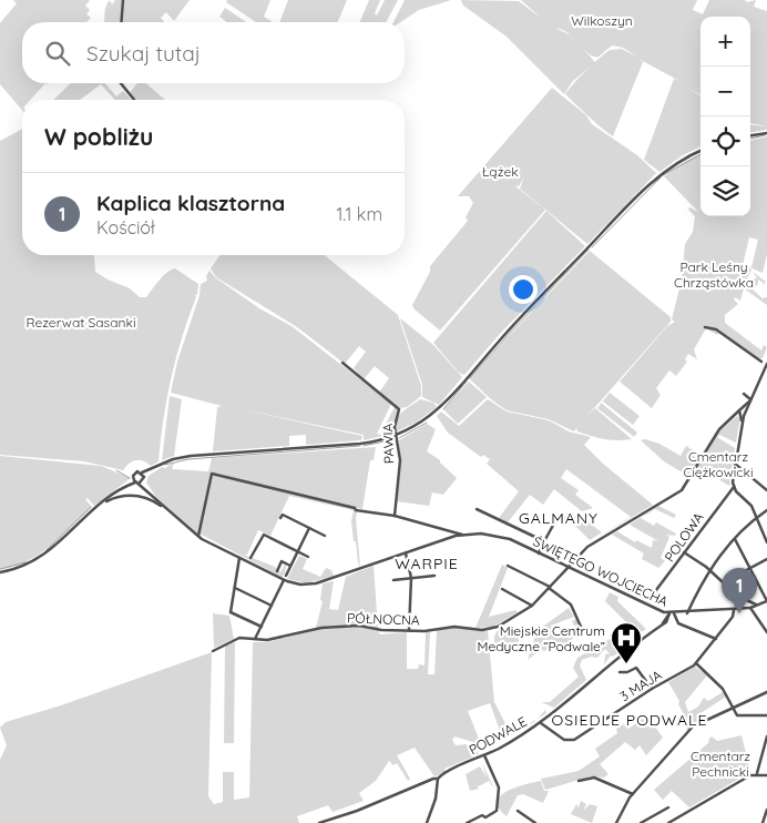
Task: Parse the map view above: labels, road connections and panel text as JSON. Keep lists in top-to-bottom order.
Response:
{
  "streets": {
    "street": [
      "PAWIA",
      "POLOWA",
      "ŚWIĘTEGO WOJCIECHA",
      "PÓŁNOCNA",
      "3 MAJA",
      "PODWALE"
    ]
  },
  "crossings": [
    ["ŚWIĘTEGO WOJCIECHA", "PÓŁNOCNA"],
    ["ŚWIĘTEGO WOJCIECHA", "3 MAJA"],
    ["ŚWIĘTEGO WOJCIECHA", "PODWALE"],
    ["3 MAJA", "PODWALE"]
  ],
  "districts": ["GALMANY", "WARPIE", "OSIEDLE PODWALE"],
  "parks": [
    "Wilkoszyn",
    "Łążek",
    "Park Leśny Chrząstówka",
    "Rezerwat Sasanki",
    "Cmentarz Ciężkowicki",
    "Cmentarz Pechnicki"
  ],
  "places": {
    "hospital": ["Miejskie Centrum Medyczne “Podwale”"]
  },
  "page": {
    "map_buttons": ["+", "−"],
    "search": "Szukaj tutaj",
    "heading": "W pobliżu",
    "list": [
      {
        "mark": "1",
        "name": "Kaplica klasztorna",
        "note": "Kościół",
        "value": "1.1 km"
      }
    ],
    "pins": "1"
  }
}
